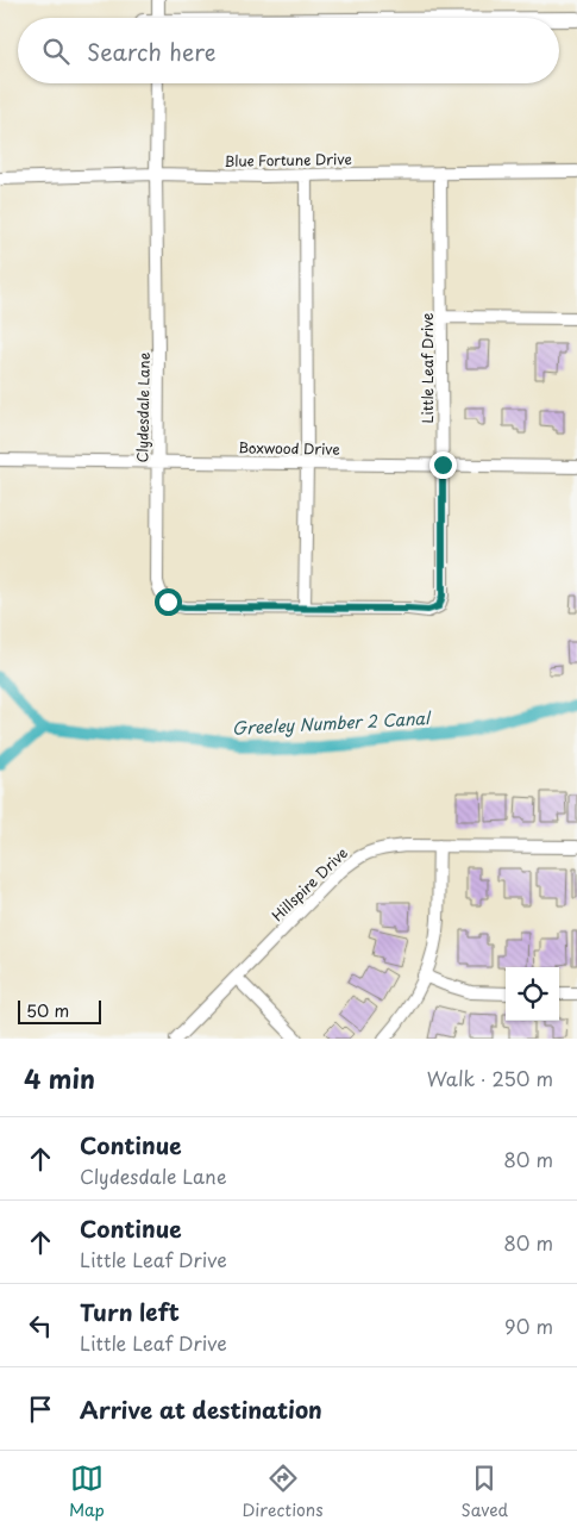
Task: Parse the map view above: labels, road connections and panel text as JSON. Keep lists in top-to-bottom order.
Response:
{
  "streets": {
    "street": [
      "Blue Fortune Drive",
      "Little Leaf Drive",
      "Clydesdale Lane",
      "Boxwood Drive",
      "Hillspire Drive"
    ]
  },
  "crossings": [
    ["Blue Fortune Drive", "Little Leaf Drive"],
    ["Blue Fortune Drive", "Clydesdale Lane"],
    ["Little Leaf Drive", "Clydesdale Lane"],
    ["Little Leaf Drive", "Boxwood Drive"],
    ["Clydesdale Lane", "Boxwood Drive"]
  ],
  "water": ["Greeley Number 2 Canal"],
  "scale_bar": "50 m",
  "page": {
    "search": "Search here",
    "scale": "50 m",
    "heading": ["4 min", "Walk · 250 m"],
    "list": [
      ["Continue", "Clydesdale Lane", "80 m"],
      ["Continue", "Little Leaf Drive", "80 m"],
      ["Turn left", "Little Leaf Drive", "90 m"],
      "Arrive at destination"
    ],
    "nav": ["Map", "Directions", "Saved"]
  }
}
